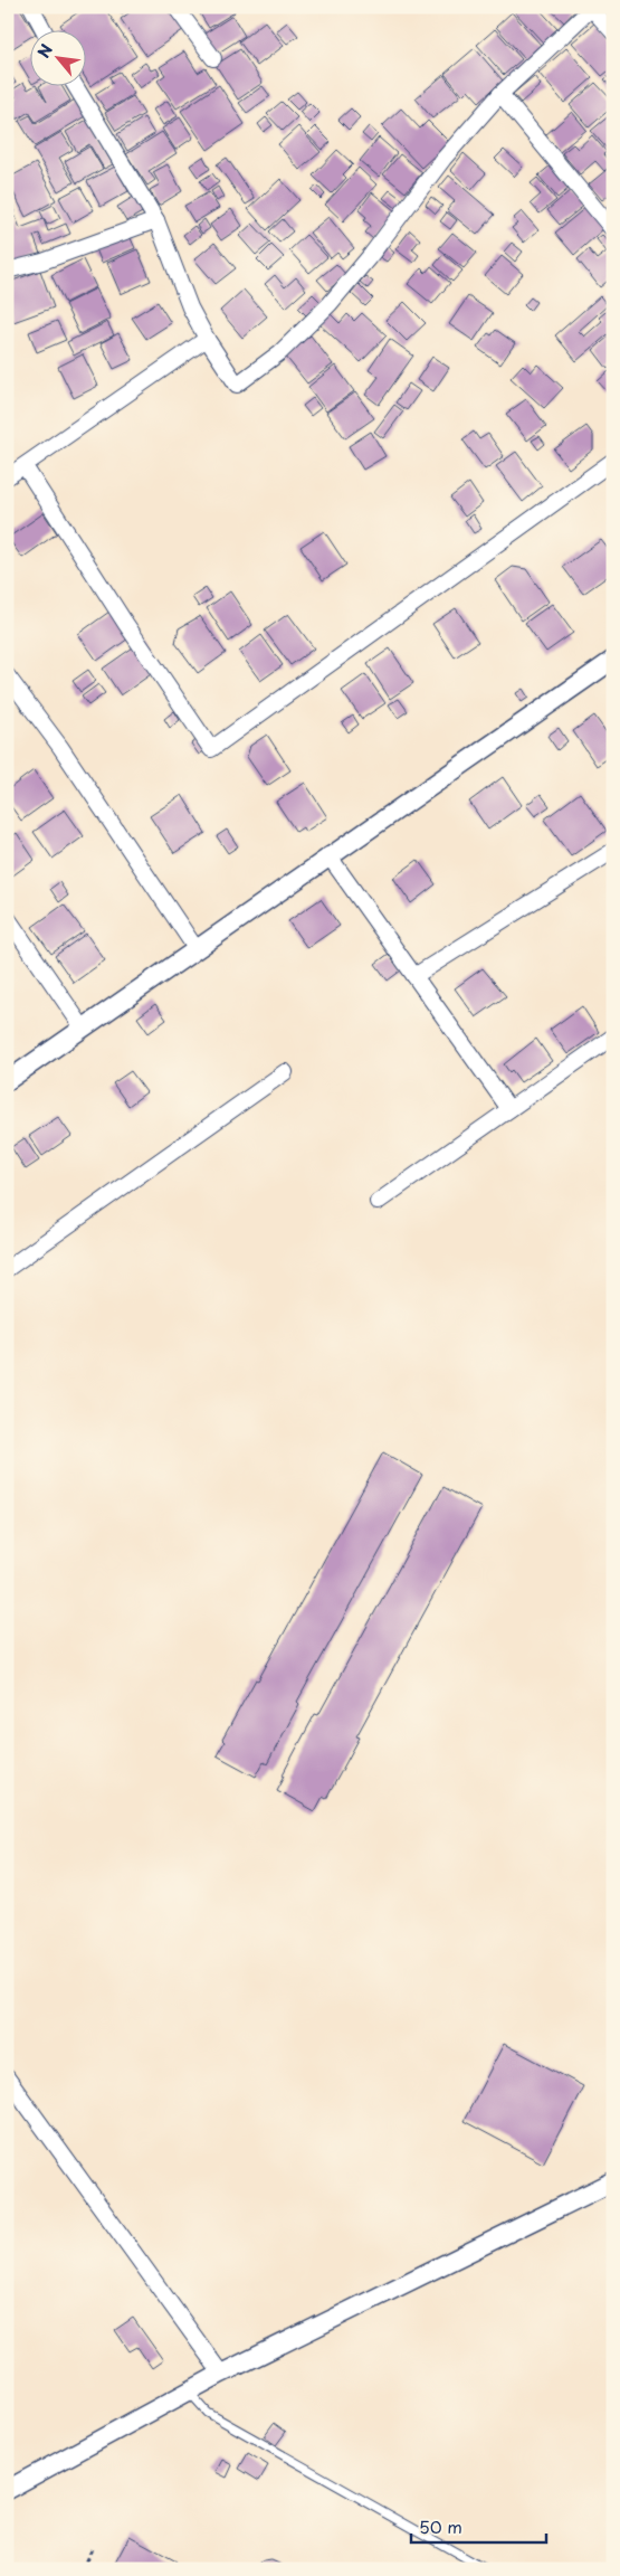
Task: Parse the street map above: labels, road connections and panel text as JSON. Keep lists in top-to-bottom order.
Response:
{
  "scale_bar": "50 m",
  "north": "top left"
}
